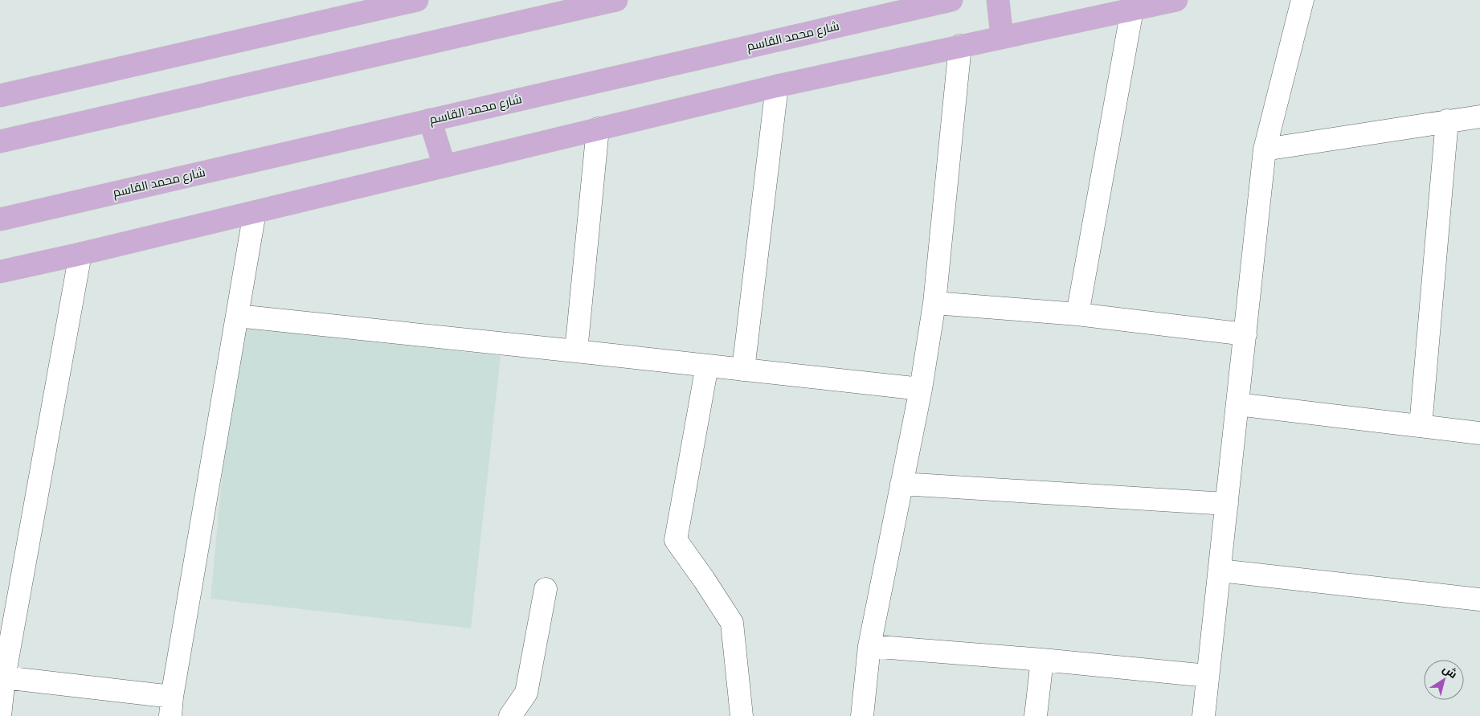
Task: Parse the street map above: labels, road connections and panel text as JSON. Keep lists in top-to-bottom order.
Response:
{
  "streets": {
    "main road": ["شارع محمد القاسم"]
  },
  "north": "top right"
}
